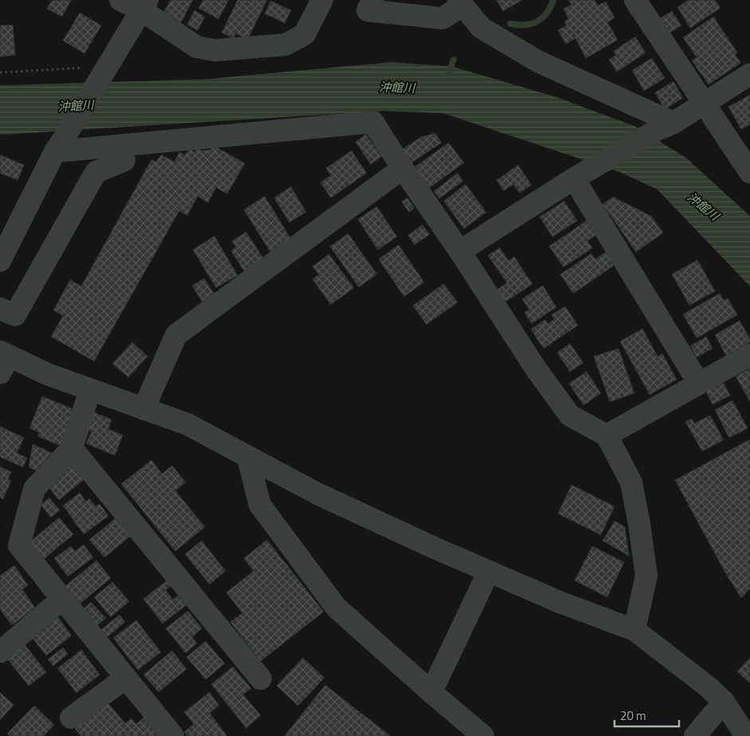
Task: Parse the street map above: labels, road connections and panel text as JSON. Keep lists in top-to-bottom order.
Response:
{
  "water": ["沖館川"],
  "scale_bar": "20 m"
}
